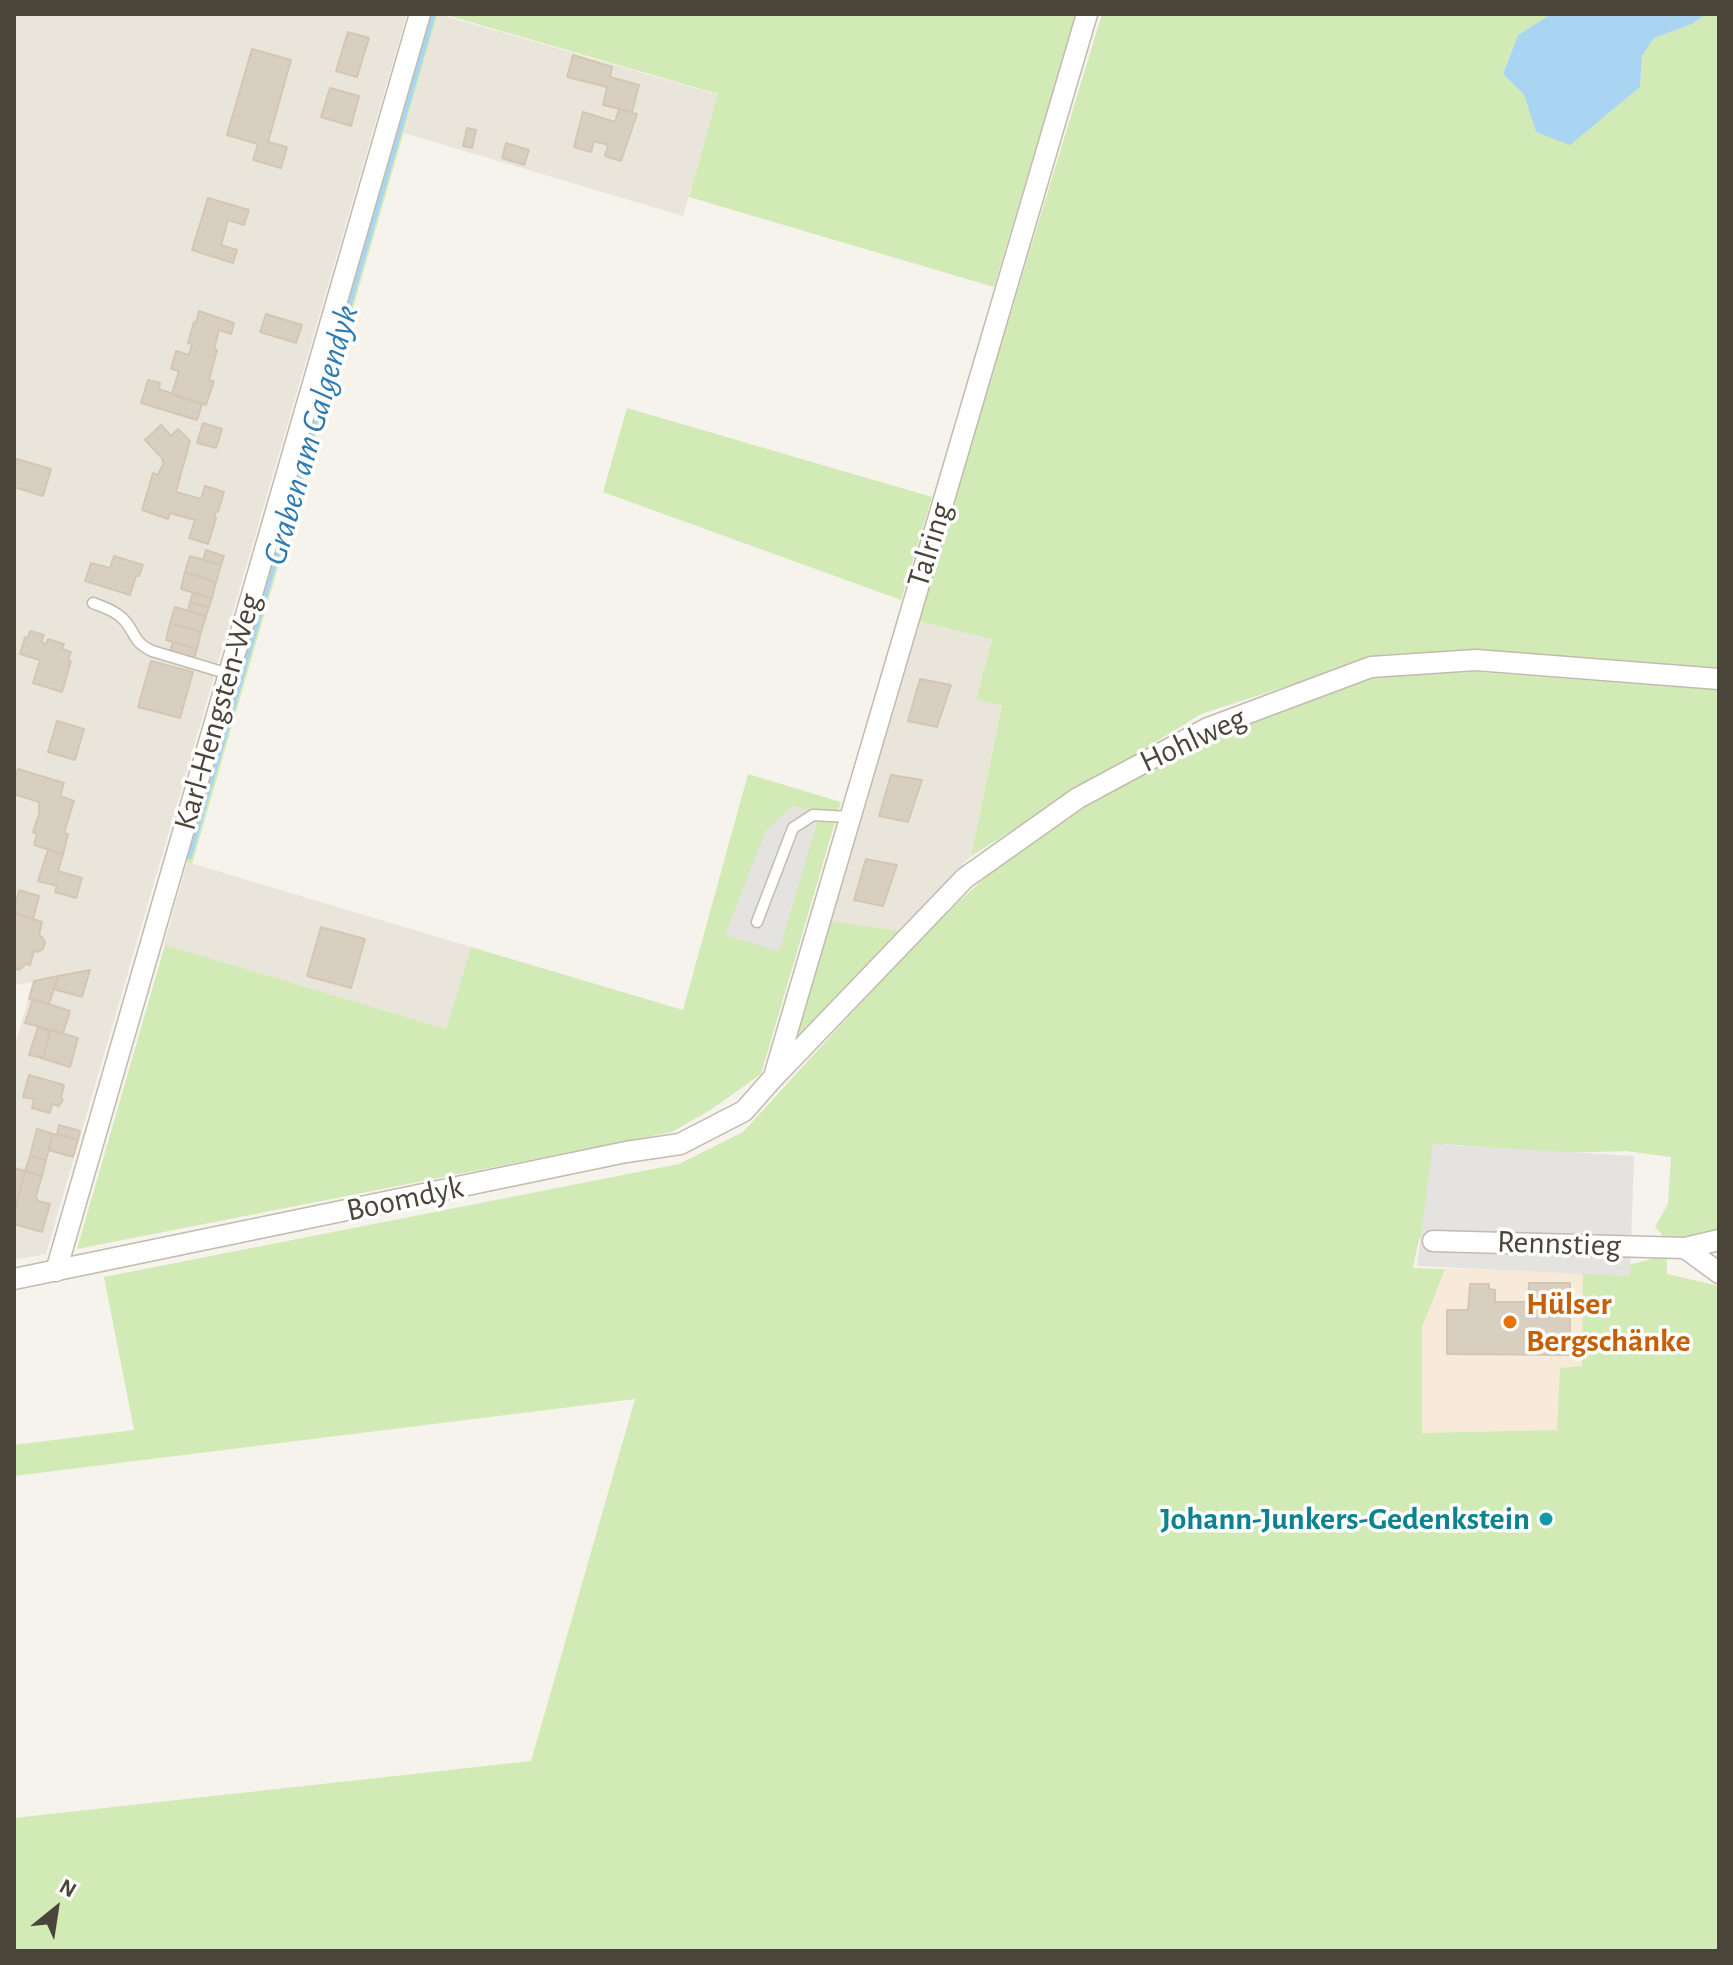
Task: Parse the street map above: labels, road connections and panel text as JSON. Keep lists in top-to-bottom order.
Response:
{
  "streets": {
    "street": [
      "Talring",
      "Karl-Hengsten-Weg",
      "Hohlweg",
      "Boomdyk",
      "Rennstieg"
    ]
  },
  "crossings": [
    ["Talring", "Hohlweg"],
    ["Talring", "Boomdyk"],
    ["Karl-Hengsten-Weg", "Boomdyk"],
    ["Hohlweg", "Boomdyk"]
  ],
  "water": ["Graben am Galgendyk"],
  "places": ["Hülser Bergschänke", "Johann-Junkers-Gedenkstein"],
  "north": "top right"
}
